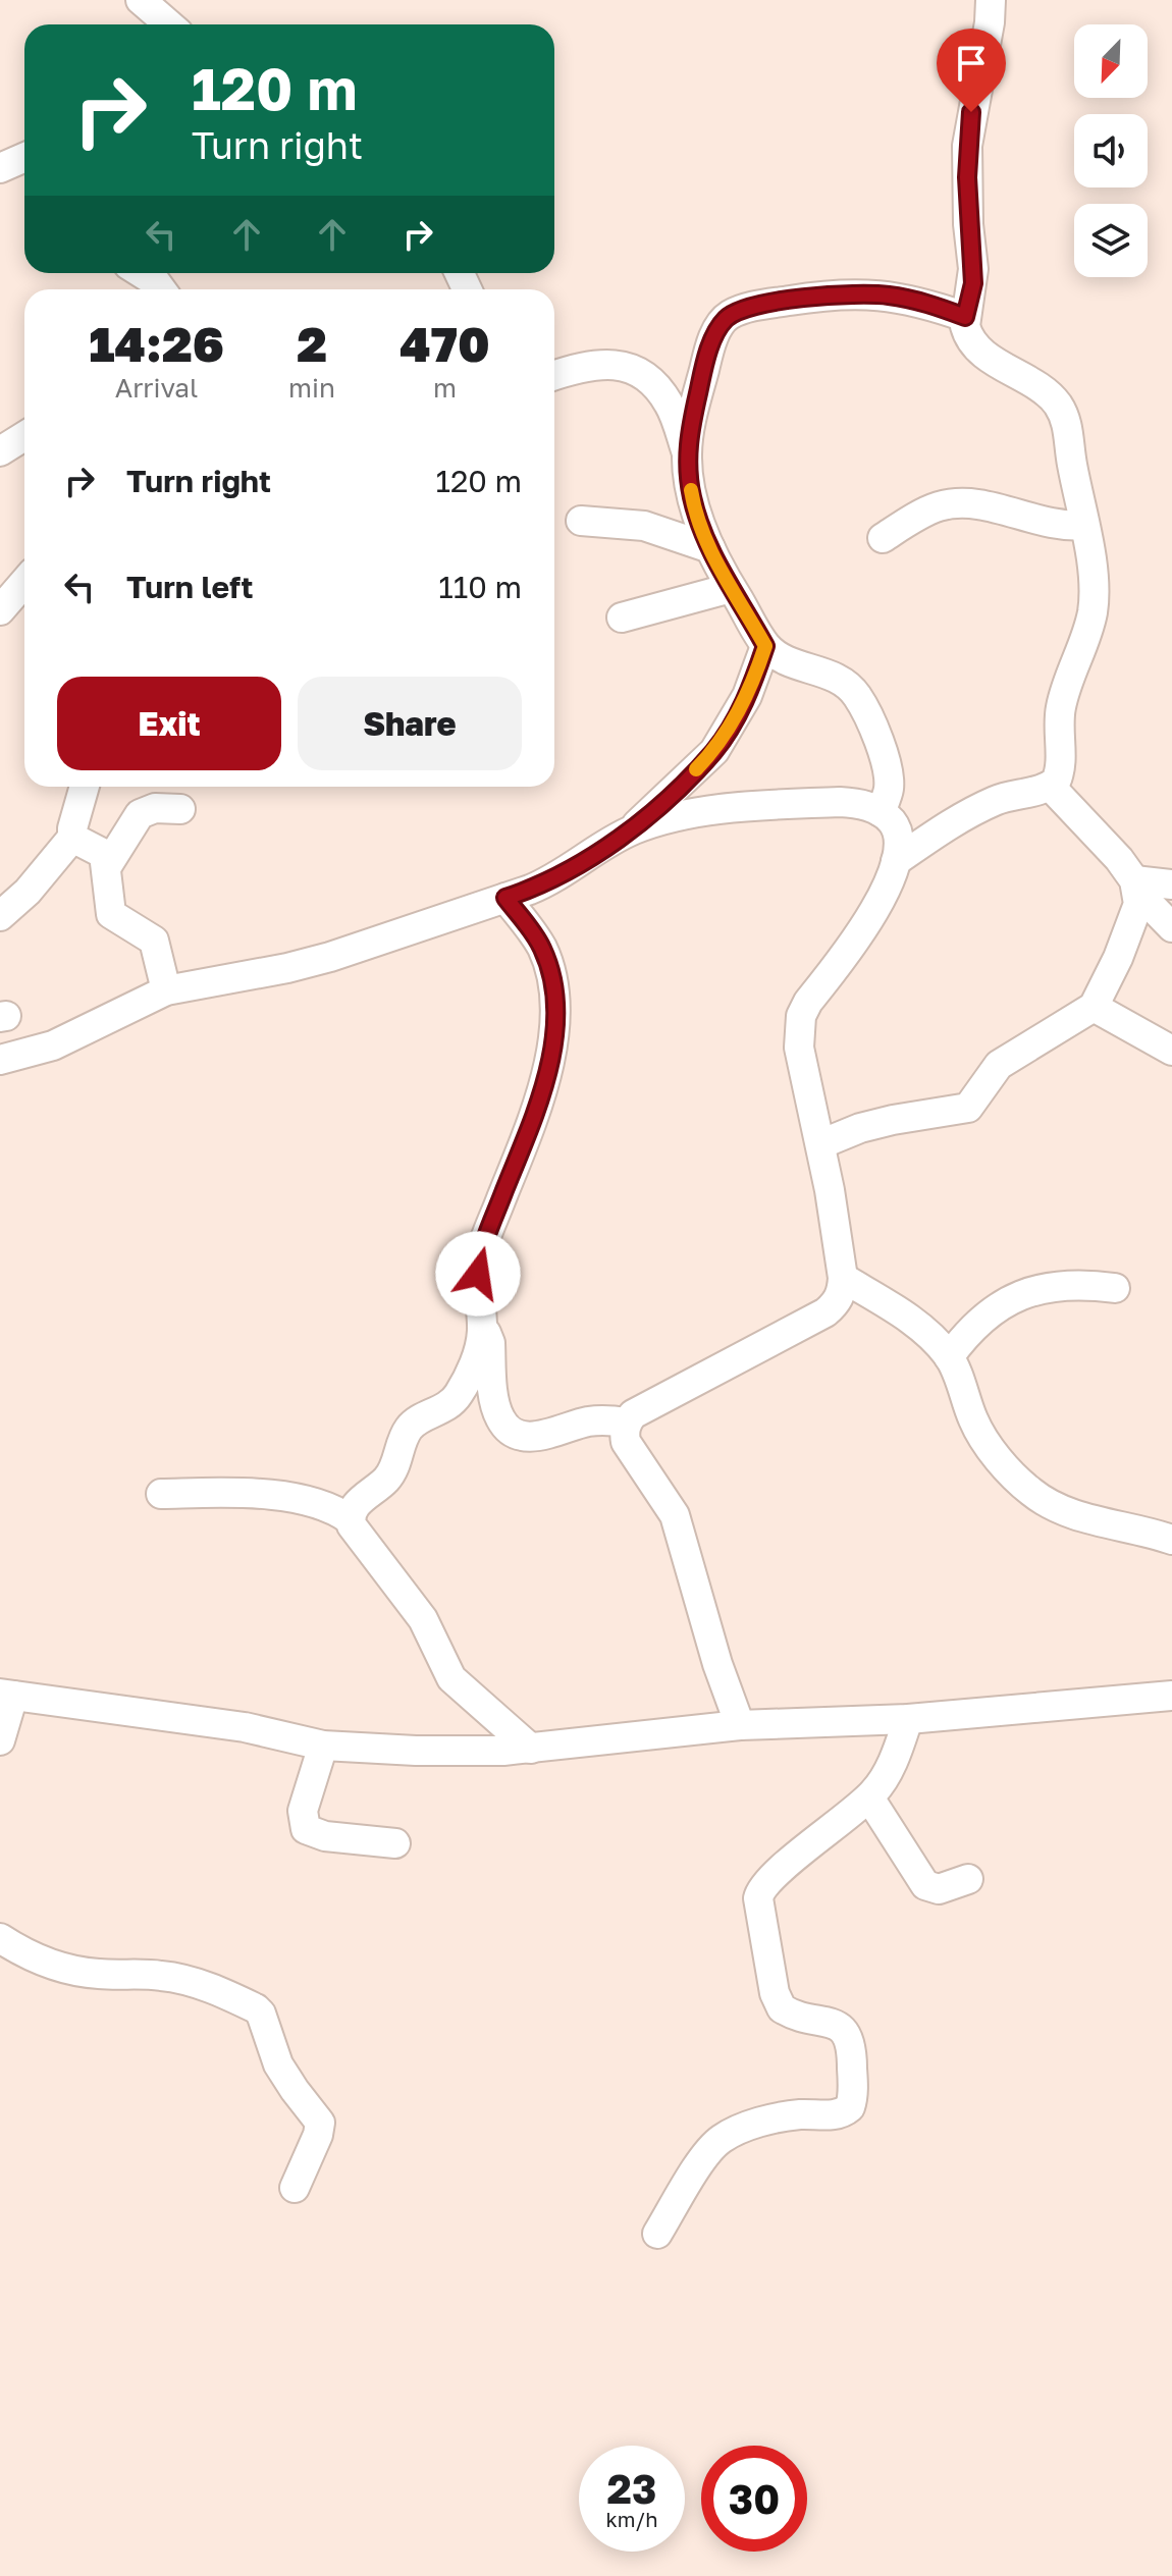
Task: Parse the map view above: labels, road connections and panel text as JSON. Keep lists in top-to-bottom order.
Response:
{
  "north": "bottom left",
  "page": {
    "turn": ["120 m", "Turn right"],
    "eta": [
      "14:26",
      "Arrival",
      "2",
      "min",
      "470",
      "m"
    ],
    "list": [
      {
        "name": "Turn right",
        "value": "120 m"
      },
      {
        "name": "Turn left",
        "value": "110 m"
      }
    ],
    "buttons": ["Exit", "Share"],
    "speed": "23 km/h",
    "limit": "30"
  }
}
